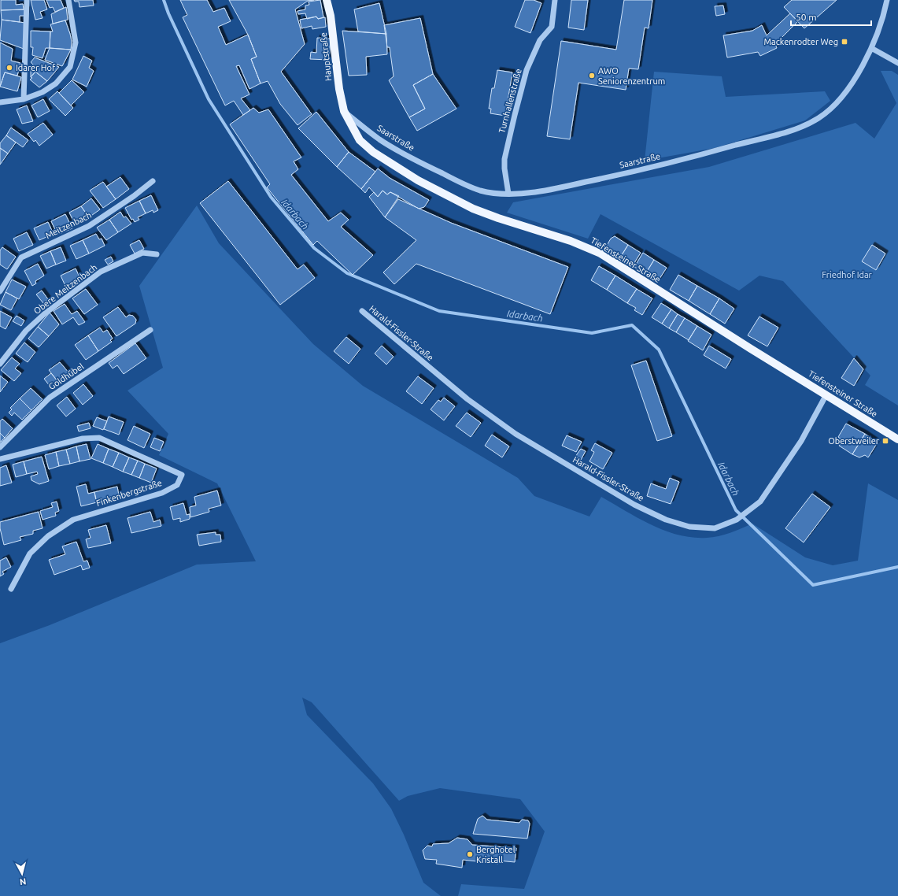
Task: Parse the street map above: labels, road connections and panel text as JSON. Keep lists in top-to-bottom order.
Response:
{
  "streets": {
    "main road": ["Hauptstraße", "Tiefensteiner Straße"],
    "street": [
      "Turnhallenstraße",
      "Saarstraße",
      "Meitzenbach",
      "Obere Meitzenbach",
      "Harald-Fissler-Straße",
      "Goldhübel",
      "Finkenbergstraße"
    ]
  },
  "crossings": [
    ["Hauptstraße", "Saarstraße"],
    ["Hauptstraße", "Tiefensteiner Straße"],
    ["Turnhallenstraße", "Saarstraße"],
    ["Saarstraße", "Tiefensteiner Straße"],
    ["Tiefensteiner Straße", "Harald-Fissler-Straße"]
  ],
  "water": ["Idarbach"],
  "parks": ["Friedhof Idar"],
  "places": {
    "transit": ["Mackenrodter Weg", "Oberstweiler"],
    "other": ["Idarer Hof", "AWO Seniorenzentrum", "Berghotel Kristall"]
  },
  "scale_bar": "50 m",
  "north": "bottom"
}
